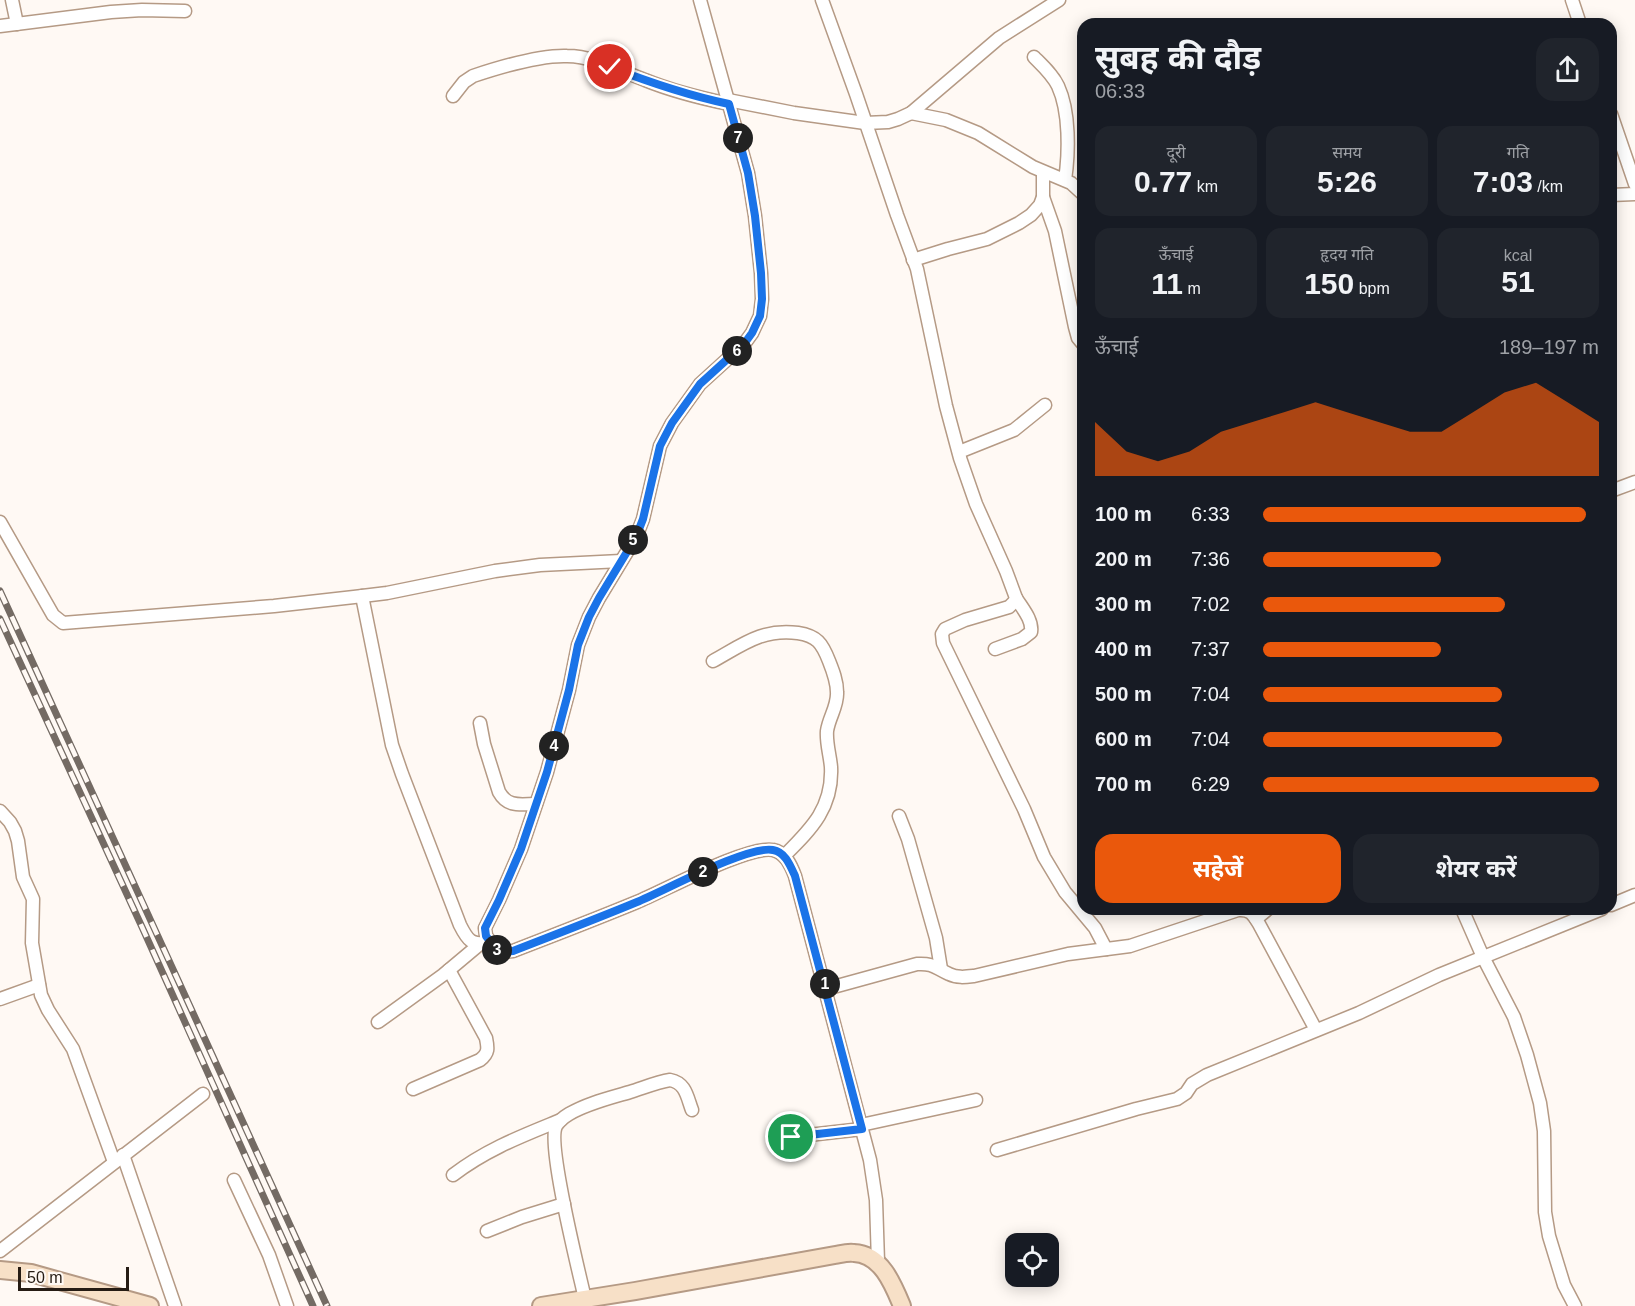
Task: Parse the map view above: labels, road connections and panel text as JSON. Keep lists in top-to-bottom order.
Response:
{
  "scale_bar": "50 m",
  "page": {
    "heading": ["सुबह की दौड़", "06:33"],
    "stats": [
      ["दूरी", "0.77 km"],
      ["समय", "5:26"],
      ["गति", "7:03 /km"],
      ["ऊँचाई", "11 m"],
      ["हृदय गति", "150 bpm"],
      ["kcal", "51"]
    ],
    "pins": [
      "7",
      "6",
      "5",
      "4",
      "2",
      "3",
      "1"
    ],
    "chart": ["ऊँचाई", "189–197 m"],
    "list": [
      {
        "name": "100 m",
        "note": "6:33"
      },
      {
        "name": "200 m",
        "note": "7:36"
      },
      {
        "name": "300 m",
        "note": "7:02"
      },
      {
        "name": "400 m",
        "note": "7:37"
      },
      {
        "name": "500 m",
        "note": "7:04"
      },
      {
        "name": "600 m",
        "note": "7:04"
      },
      {
        "name": "700 m",
        "note": "6:29"
      }
    ],
    "buttons": ["सहेजें", "शेयर करें"],
    "scale": "50 m"
  }
}
